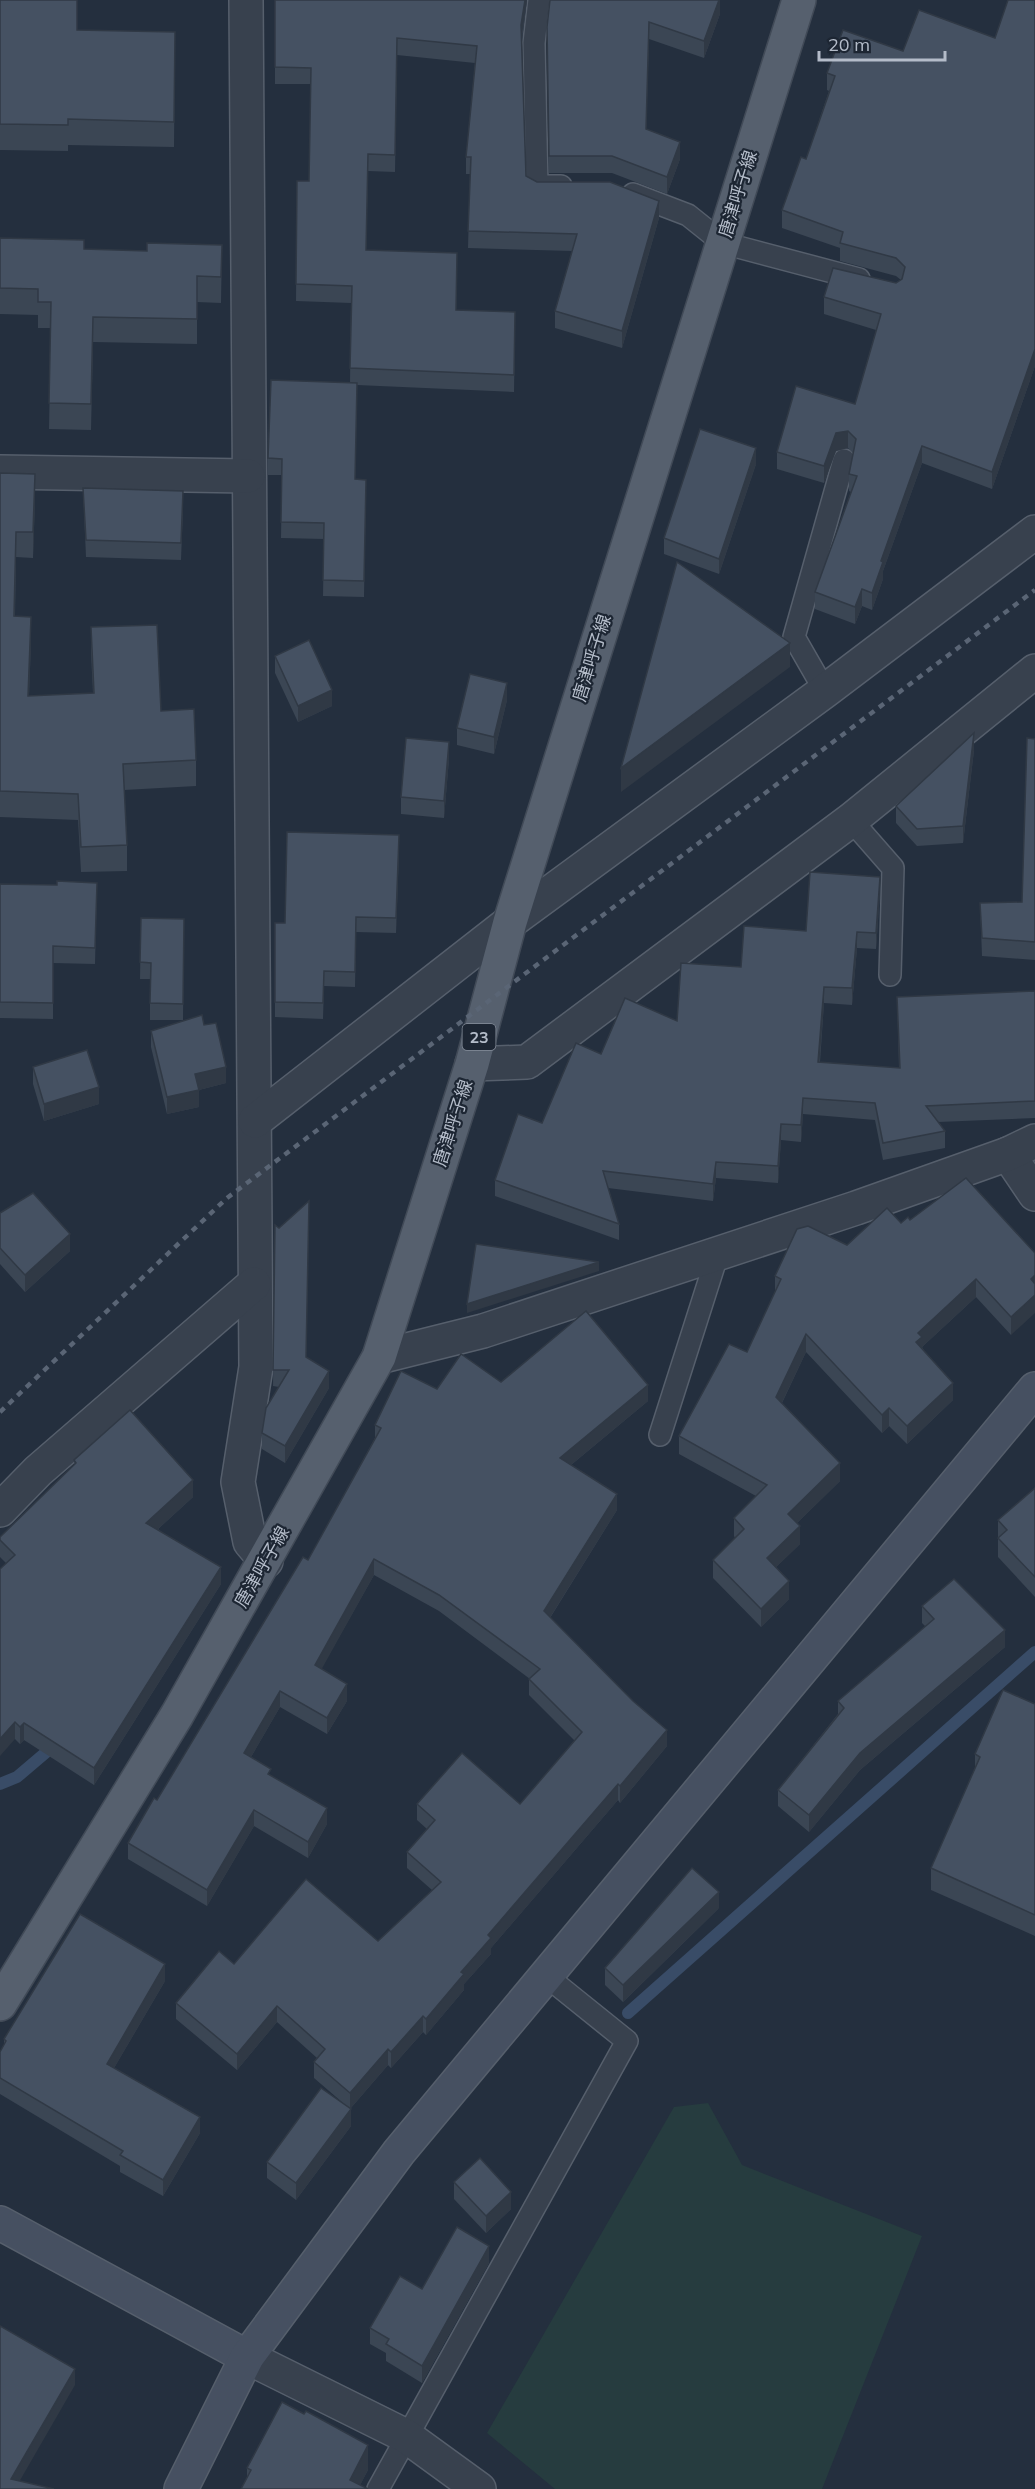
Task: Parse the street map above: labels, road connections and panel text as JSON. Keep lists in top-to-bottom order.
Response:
{
  "streets": {
    "main road": ["唐津呼子線", "23"]
  },
  "scale_bar": "20 m"
}
